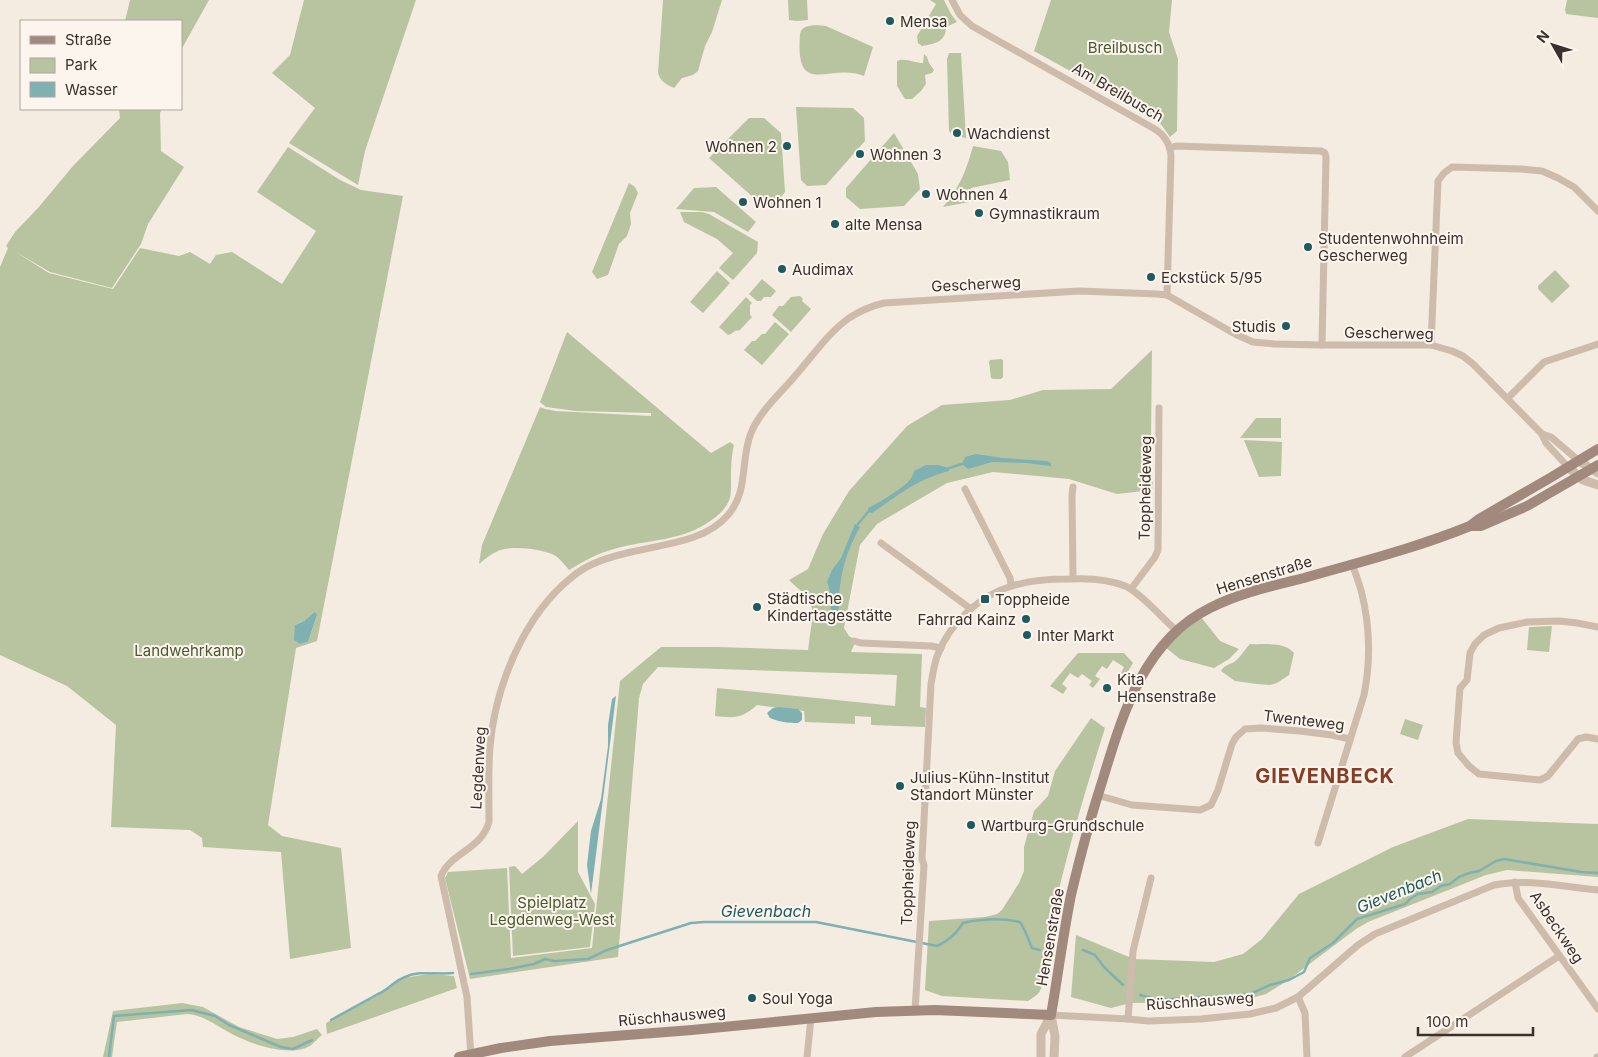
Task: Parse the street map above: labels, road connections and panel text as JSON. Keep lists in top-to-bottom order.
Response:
{
  "streets": {
    "main road": ["Hensenstraße", "Rüschhausweg"],
    "street": [
      "Am Breilbusch",
      "Gescherweg",
      "Toppheideweg",
      "Twenteweg",
      "Legdenweg",
      "Asbeckweg"
    ]
  },
  "crossings": [
    ["Am Breilbusch", "Gescherweg"],
    ["Gescherweg", "Hensenstraße"],
    ["Gescherweg", "Legdenweg"],
    ["Toppheideweg", "Hensenstraße"],
    ["Toppheideweg", "Rüschhausweg"],
    ["Hensenstraße", "Twenteweg"],
    ["Hensenstraße", "Rüschhausweg"],
    ["Legdenweg", "Rüschhausweg"],
    ["Asbeckweg", "Rüschhausweg"]
  ],
  "districts": ["GIEVENBECK"],
  "water": ["Gievenbach"],
  "parks": ["Breilbusch", "Landwehrkamp", "Spielplatz Legdenweg-West"],
  "places": {
    "other": [
      "Mensa",
      "Wachdienst",
      "Wohnen 2",
      "Wohnen 3",
      "Wohnen 4",
      "Wohnen 1",
      "Gymnastikraum",
      "alte Mensa",
      "Studentenwohnheim Gescherweg",
      "Audimax",
      "Eckstück 5/95",
      "Studis",
      "Städtische Kindertagesstätte",
      "Fahrrad Kainz",
      "Inter Markt",
      "Kita Hensenstraße",
      "Julius-Kühn-Institut Standort Münster",
      "Wartburg-Grundschule",
      "Soul Yoga"
    ],
    "transit": ["Toppheide"]
  },
  "legend": ["Straße", "Park", "Wasser"],
  "scale_bar": "100 m",
  "north": "top left"
}
